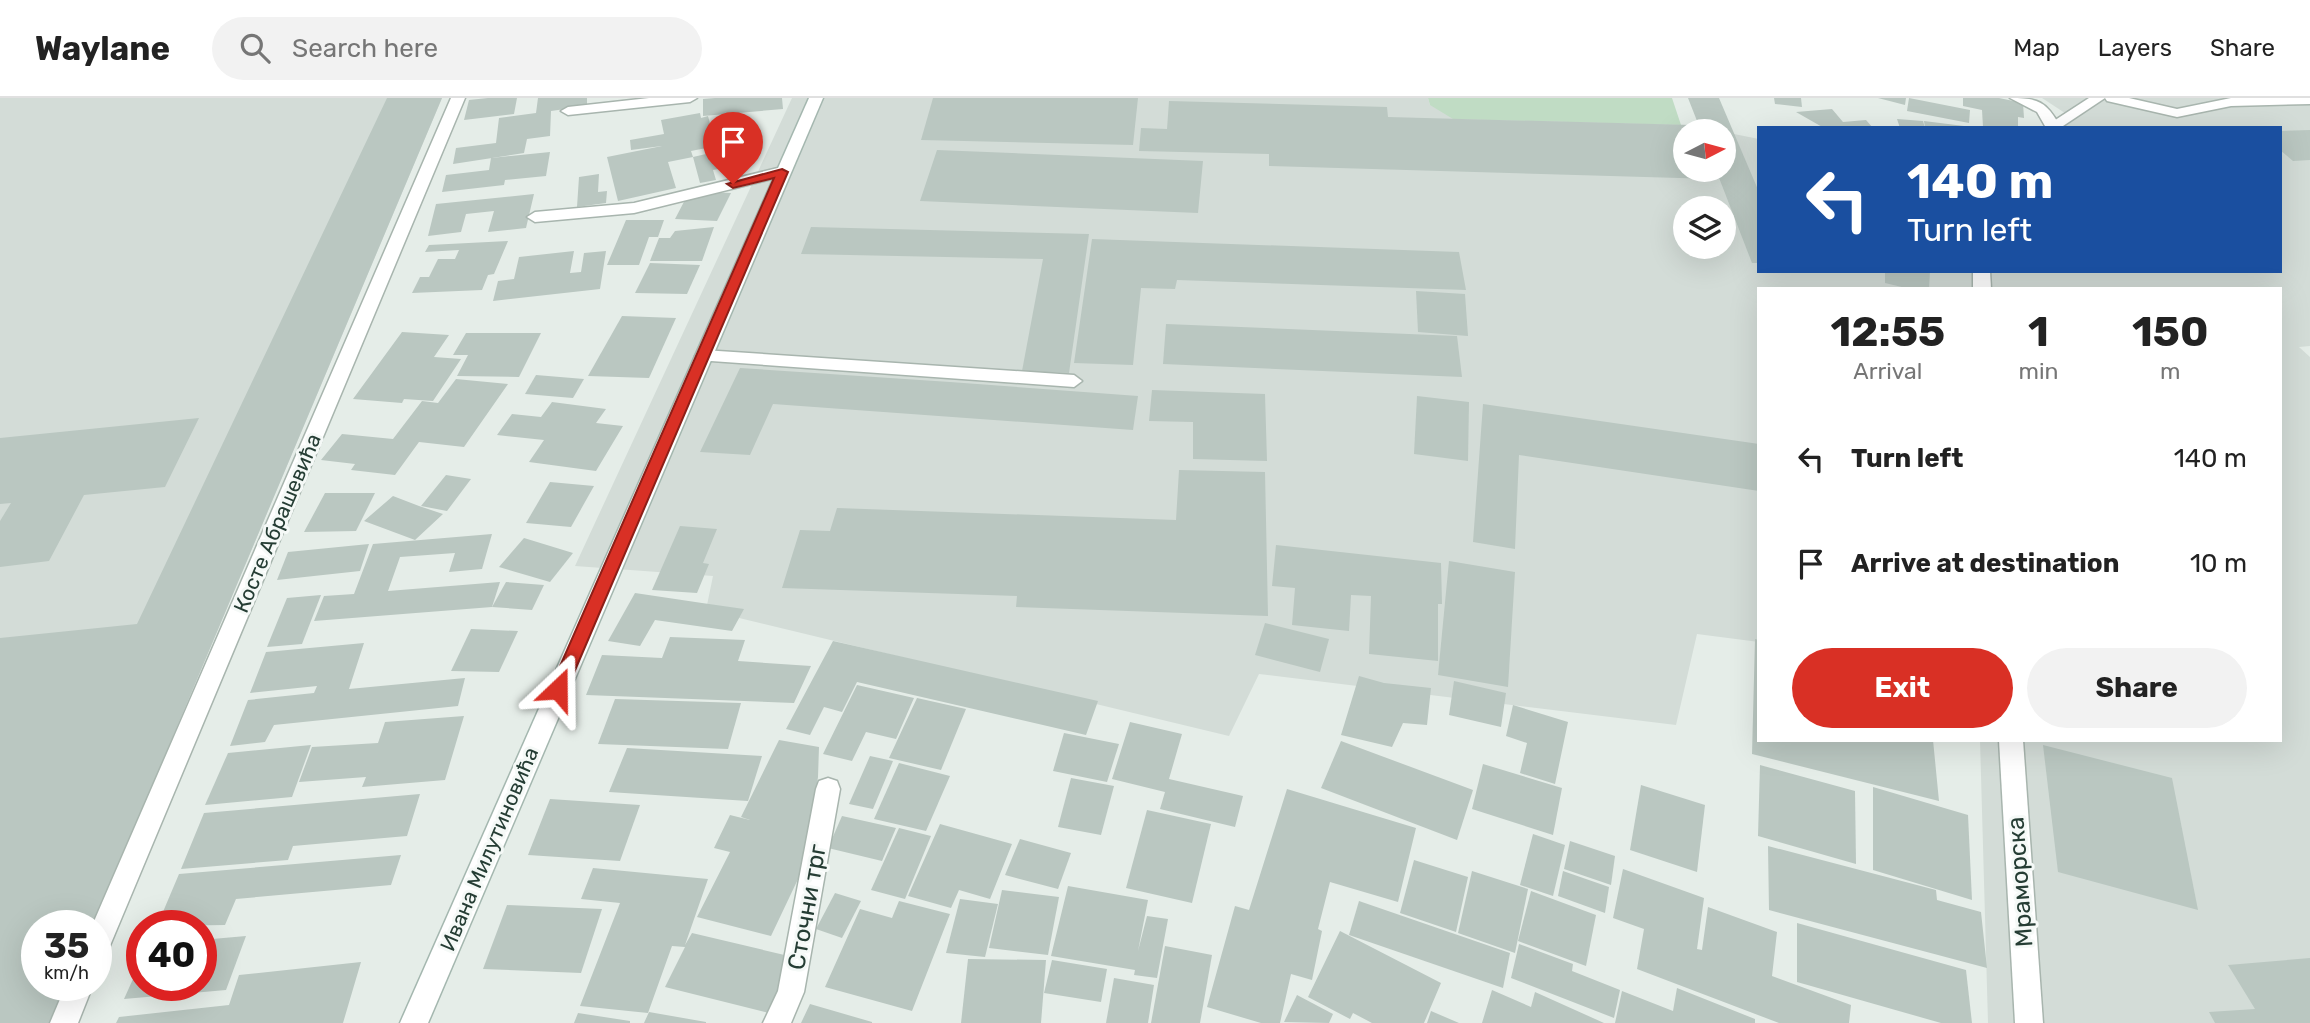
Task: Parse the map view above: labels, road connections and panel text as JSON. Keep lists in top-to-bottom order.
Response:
{
  "streets": {
    "street": [
      "Косте Абрашевића",
      "Ивана Милутиновића",
      "Мраморска",
      "Сточни трг"
    ]
  },
  "north": "right",
  "page": {
    "header": "Waylane",
    "search": "Search here",
    "nav": ["Map", "Layers", "Share"],
    "turn": ["140 m", "Turn left"],
    "eta": [
      "12:55",
      "Arrival",
      "1",
      "min",
      "150",
      "m"
    ],
    "list": [
      {
        "name": "Turn left",
        "value": "140 m"
      },
      {
        "name": "Arrive at destination",
        "value": "10 m"
      }
    ],
    "buttons": ["Exit", "Share"],
    "speed": "35 km/h",
    "limit": "40"
  }
}
